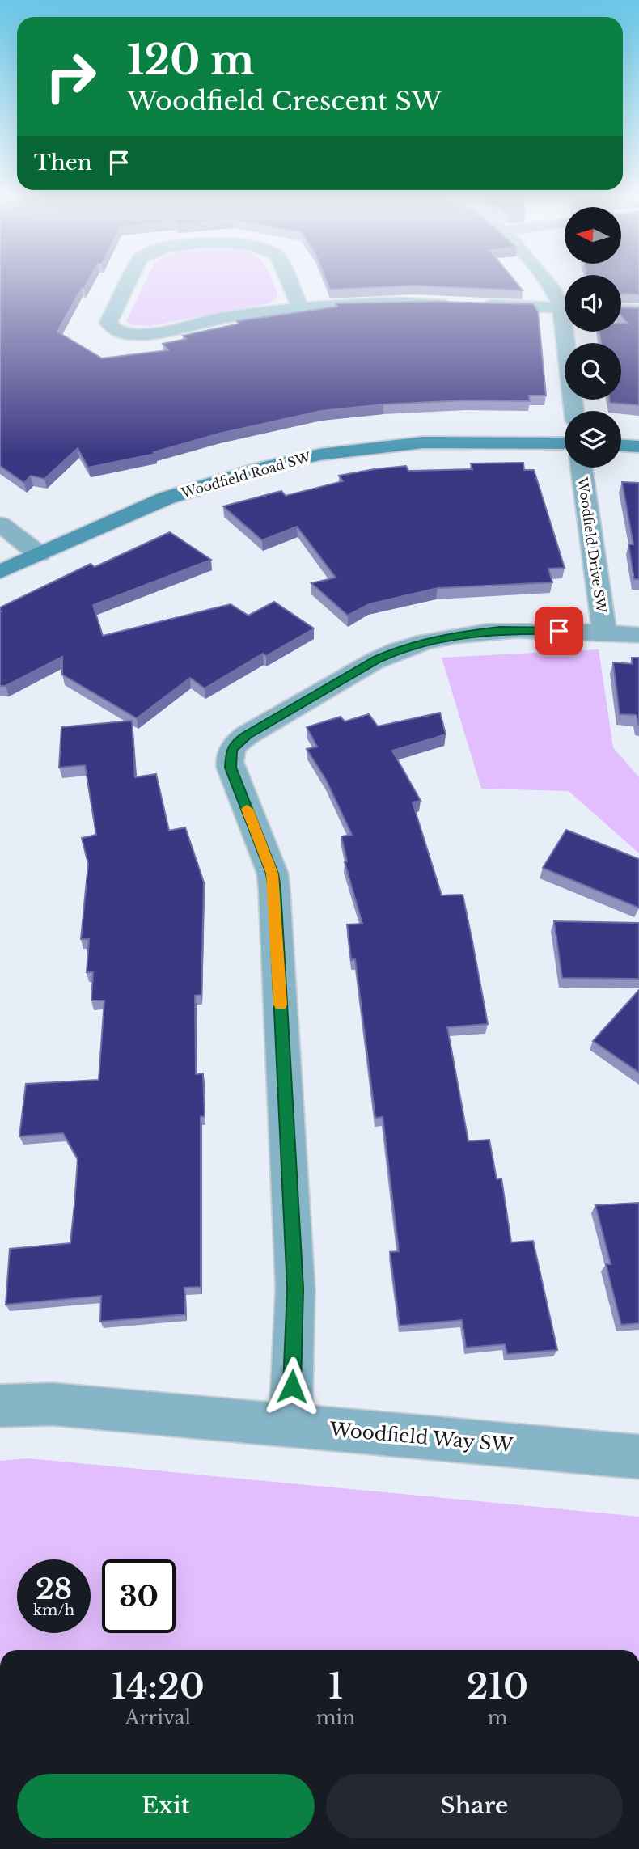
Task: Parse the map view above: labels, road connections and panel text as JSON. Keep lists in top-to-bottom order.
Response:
{
  "streets": {
    "street": ["Woodfield Road SW", "Woodfield Drive SW", "Woodfield Way SW"]
  },
  "north": "left",
  "page": {
    "turn": ["120 m", "Woodfield Crescent SW"],
    "then": "Then",
    "speed": "28 km/h",
    "limit": "30",
    "eta": [
      "14:20",
      "Arrival",
      "1",
      "min",
      "210",
      "m"
    ],
    "buttons": ["Exit", "Share"]
  }
}
